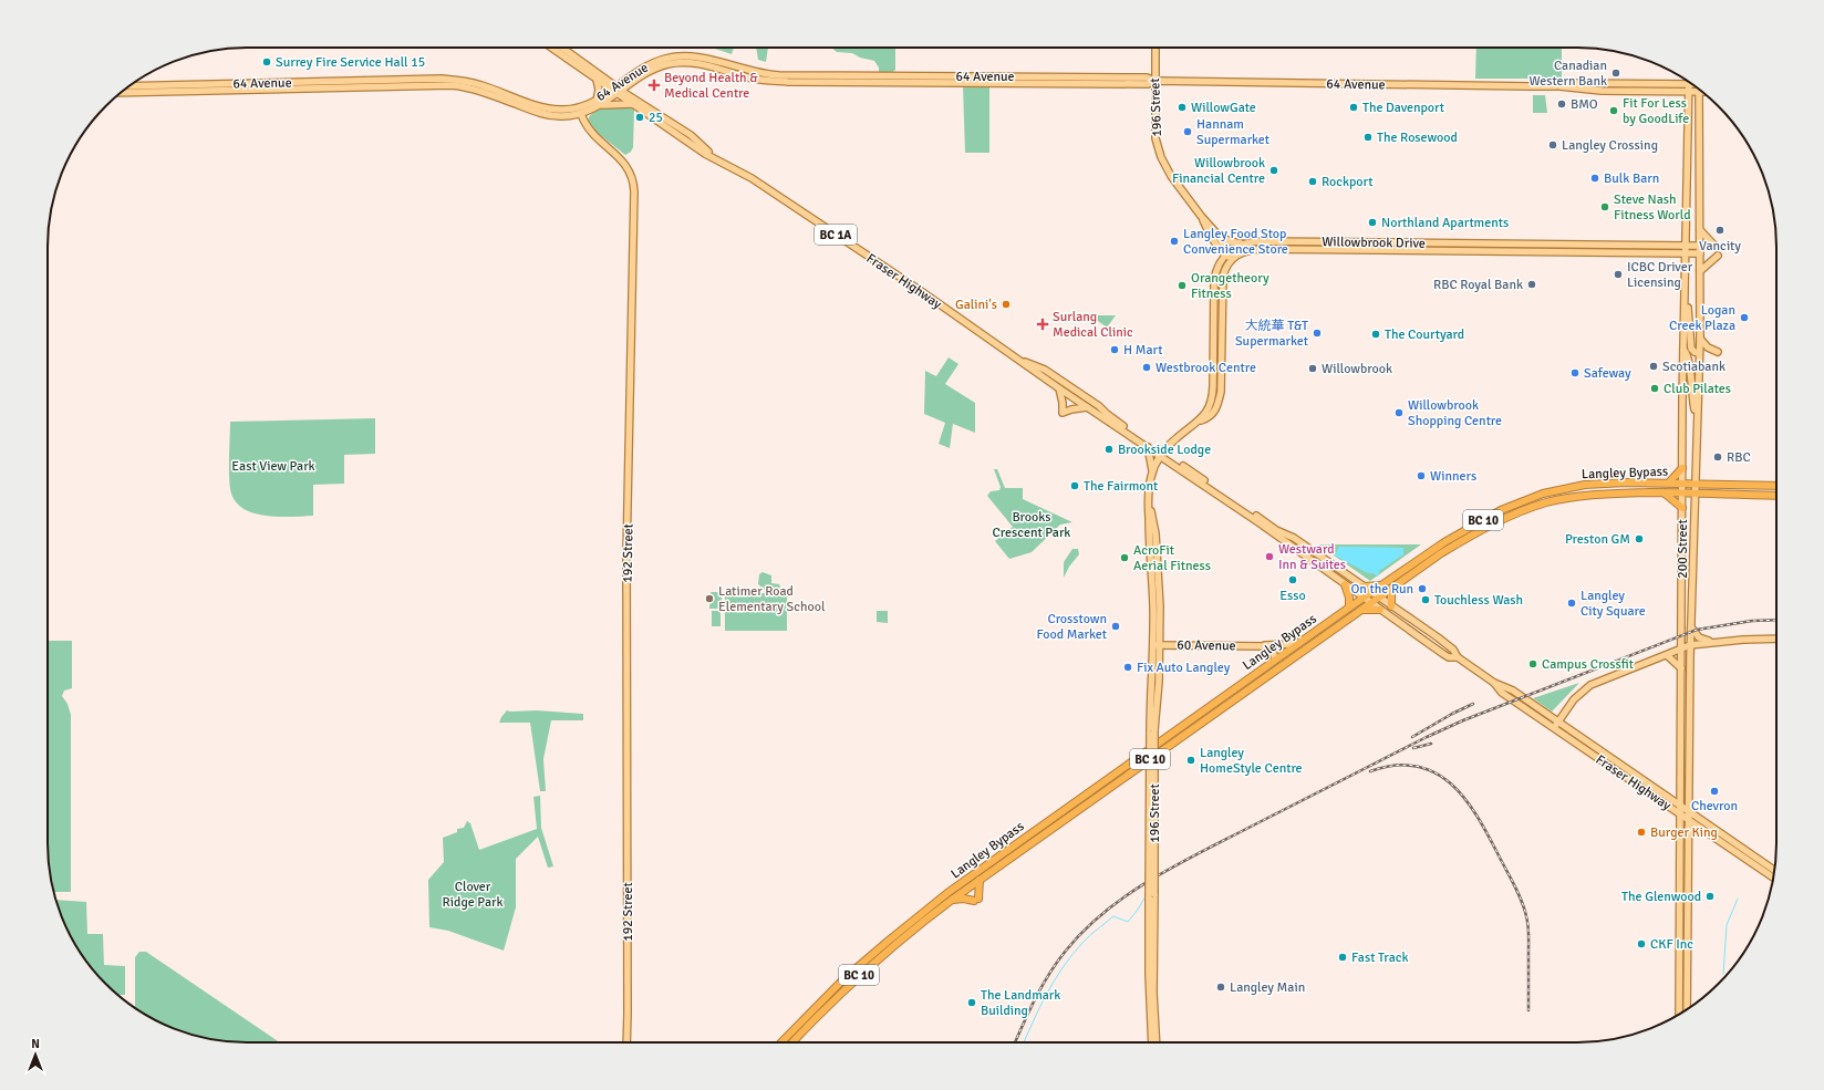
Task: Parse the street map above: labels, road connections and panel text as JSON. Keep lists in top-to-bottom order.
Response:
{
  "streets": {
    "highway": ["Langley Bypass", "BC 10"],
    "main road": [
      "64 Avenue",
      "196 Street",
      "BC 1A",
      "Willowbrook Drive",
      "Fraser Highway",
      "200 Street",
      "192 Street",
      "60 Avenue"
    ]
  },
  "crossings": [
    ["64 Avenue", "196 Street"],
    ["64 Avenue", "Fraser Highway"],
    ["64 Avenue", "200 Street"],
    ["64 Avenue", "192 Street"],
    ["196 Street", "Willowbrook Drive"],
    ["196 Street", "Fraser Highway"],
    ["196 Street", "60 Avenue"],
    ["Willowbrook Drive", "200 Street"],
    ["Fraser Highway", "Langley Bypass"],
    ["Fraser Highway", "200 Street"],
    ["Langley Bypass", "200 Street"],
    ["Langley Bypass", "60 Avenue"]
  ],
  "parks": ["East View Park", "Brooks Crescent Park", "Clover Ridge Park"],
  "places": {
    "other": [
      "Surrey Fire Service Hall 15",
      "Canadian Western Bank",
      "BMO",
      "WillowGate",
      "The Davenport",
      "Fit For Less by GoodLife",
      "25",
      "Hannam Supermarket",
      "The Rosewood",
      "Langley Crossing",
      "Willowbrook Financial Centre",
      "Bulk Barn",
      "Rockport",
      "Steve Nash Fitness World",
      "Northland Apartments",
      "Vancity",
      "Langley Food Stop Convenience Store",
      "ICBC Driver Licensing",
      "RBC Royal Bank",
      "Orangetheory Fitness",
      "Galini's",
      "Logan Creek Plaza",
      "大統華 T&T Supermarket",
      "The Courtyard",
      "H Mart",
      "Scotiabank",
      "Westbrook Centre",
      "Willowbrook",
      "Safeway",
      "Club Pilates",
      "Willowbrook Shopping Centre",
      "Brookside Lodge",
      "RBC",
      "Winners",
      "The Fairmont",
      "Preston GM",
      "Westward Inn & Suites",
      "AcroFit Aerial Fitness",
      "Esso",
      "On the Run",
      "Latimer Road Elementary School",
      "Touchless Wash",
      "Langley City Square",
      "Crosstown Food Market",
      "Campus Crossfit",
      "Fix Auto Langley",
      "Langley HomeStyle Centre",
      "Chevron",
      "Burger King",
      "The Glenwood",
      "CKF Inc",
      "Fast Track",
      "Langley Main",
      "The Landmark Building"
    ],
    "health": ["Beyond Health & Medical Centre", "Surlang Medical Clinic"]
  },
  "north": "top"
}
